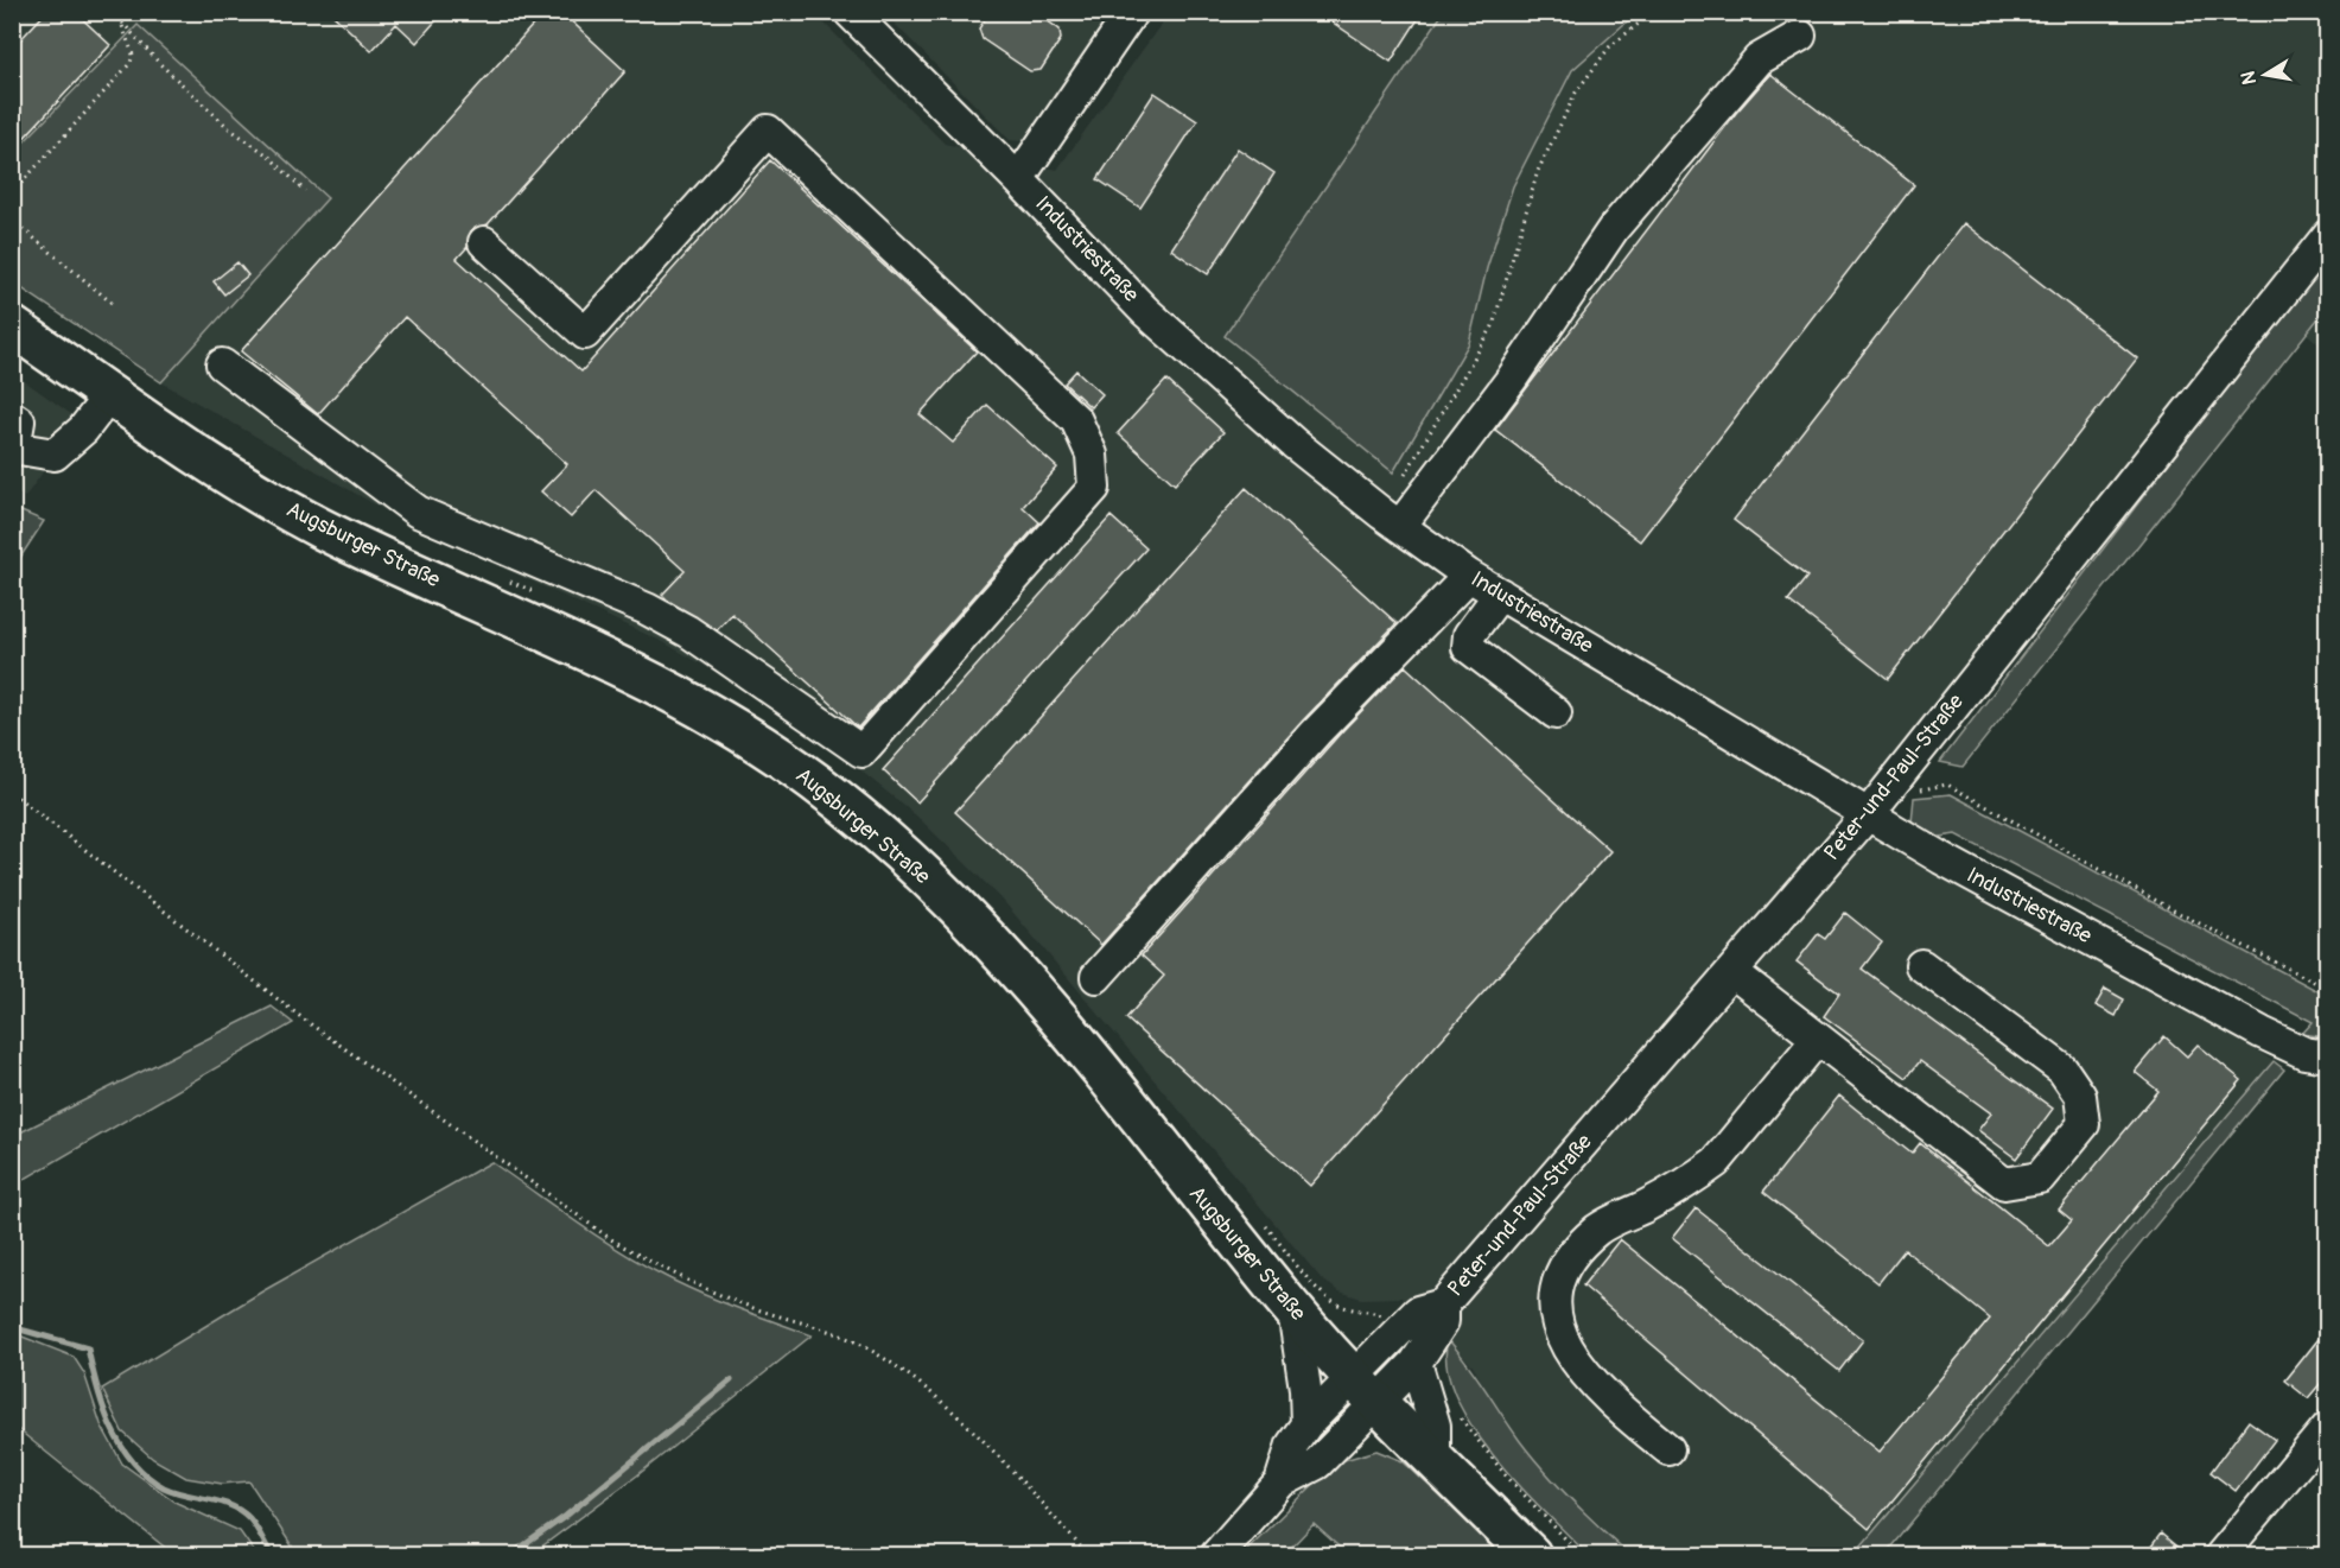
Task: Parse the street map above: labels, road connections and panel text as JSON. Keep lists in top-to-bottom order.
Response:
{
  "streets": {
    "main road": ["Augsburger Straße"],
    "street": ["Industriestraße", "Peter-und-Paul-Straße"]
  },
  "crossings": [
    ["Industriestraße", "Peter-und-Paul-Straße"],
    ["Augsburger Straße", "Peter-und-Paul-Straße"]
  ],
  "north": "left"
}
